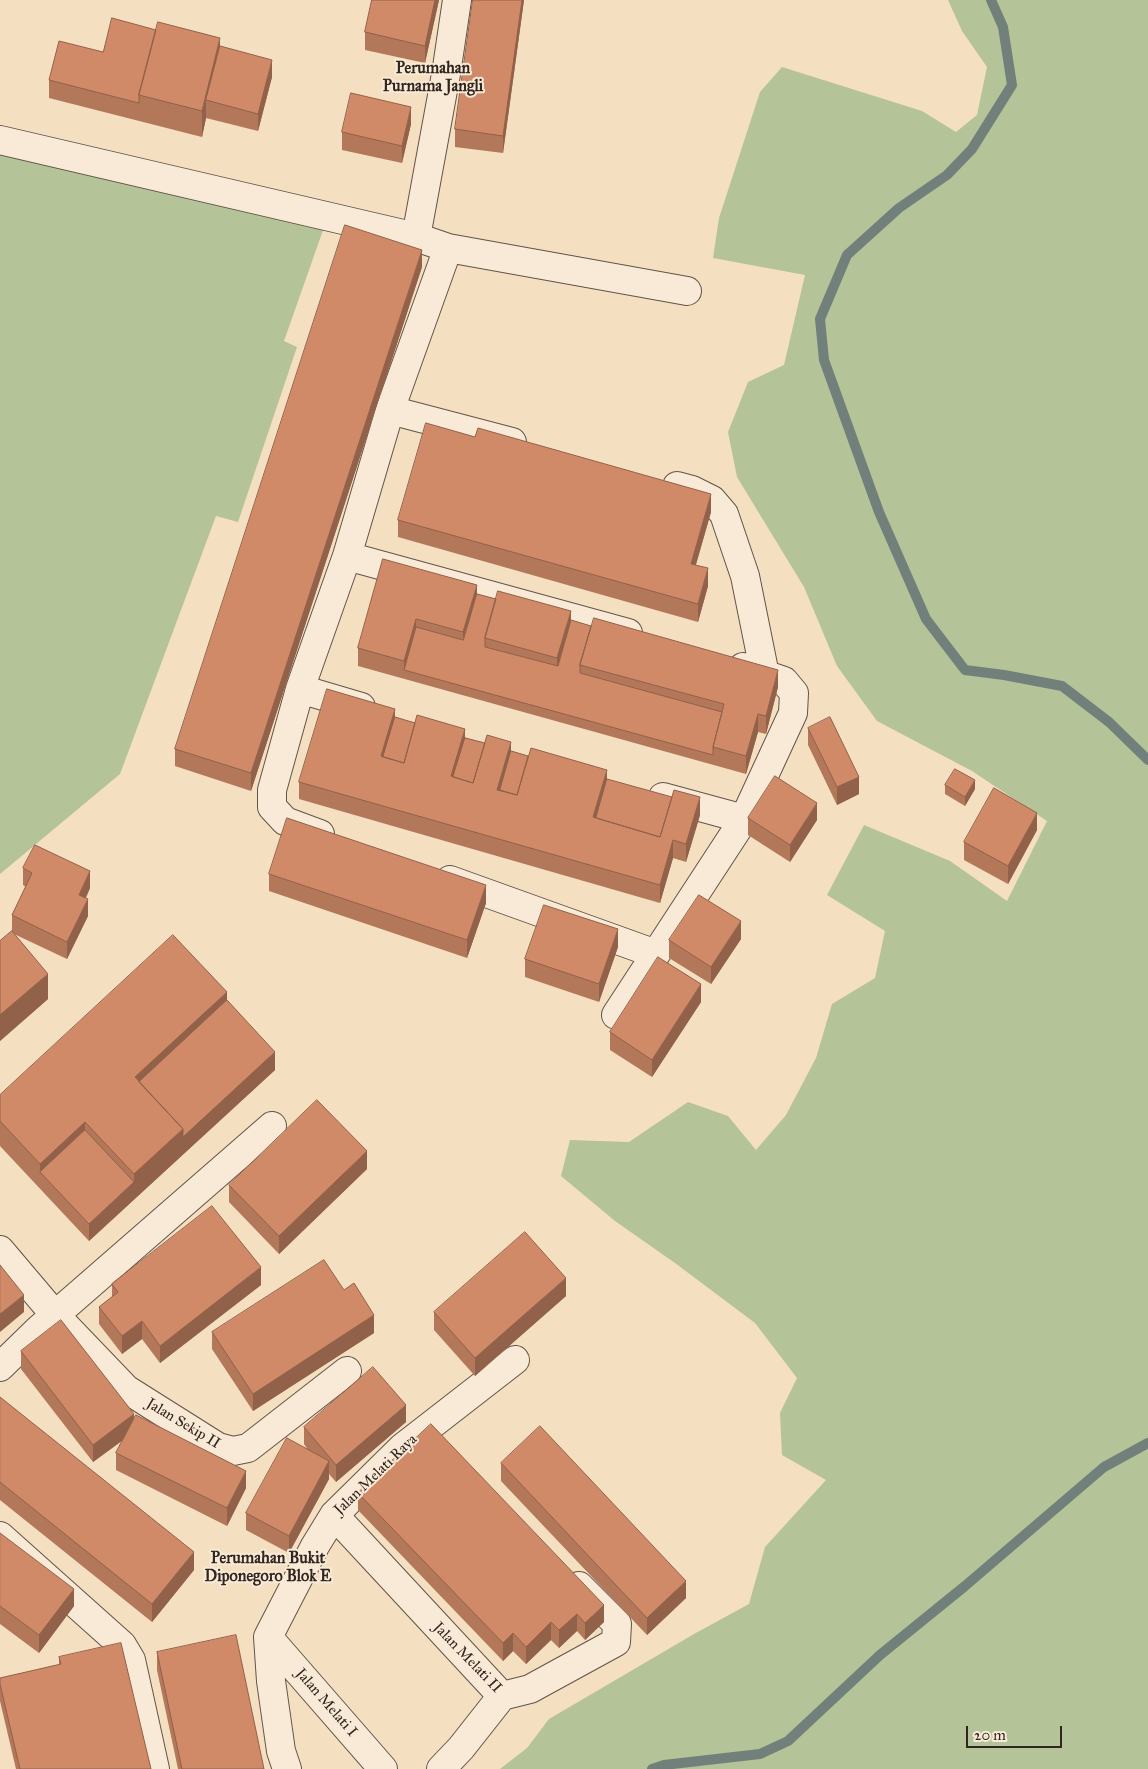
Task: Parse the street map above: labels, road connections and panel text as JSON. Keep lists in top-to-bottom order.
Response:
{
  "streets": {
    "street": [
      "Jalan Sekip II",
      "Jalan Melati Raya",
      "Jalan Melati II",
      "Jalan Melati I"
    ]
  },
  "crossings": [
    ["Jalan Melati Raya", "Jalan Melati II"],
    ["Jalan Melati Raya", "Jalan Melati I"]
  ],
  "districts": ["Perumahan Purnama Jangli", "Perumahan Bukit Diponegoro Blok E"],
  "scale_bar": "20 m"
}
